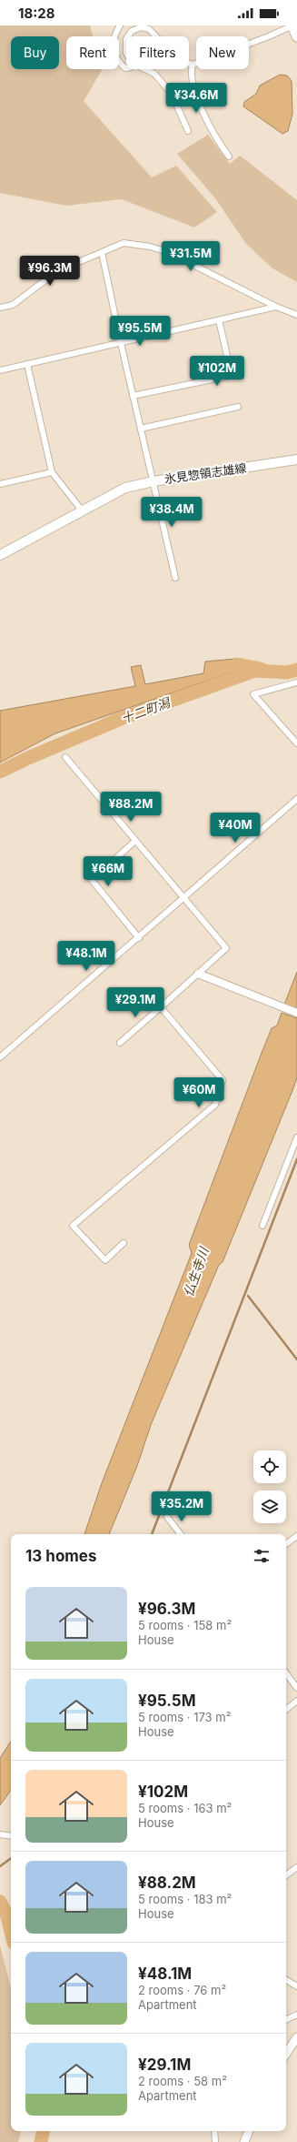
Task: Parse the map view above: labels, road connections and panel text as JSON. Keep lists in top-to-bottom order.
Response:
{
  "streets": {
    "main road": ["氷見惣領志雄線"]
  },
  "water": ["十二町潟", "仏生寺川"],
  "page": {
    "status": "18:28",
    "chip": [
      "Buy",
      "Rent",
      "Filters",
      "New"
    ],
    "price": [
      "¥34.6M",
      "¥31.5M",
      "¥96.3M",
      "¥95.5M",
      "¥102M",
      "¥38.4M",
      "¥88.2M",
      "¥40M",
      "¥66M",
      "¥48.1M",
      "¥29.1M",
      "¥60M",
      "¥35.2M"
    ],
    "heading": "13 homes",
    "list": [
      {
        "name": "¥96.3M",
        "note": "5 rooms · 158 m² · House"
      },
      {
        "name": "¥95.5M",
        "note": "5 rooms · 173 m² · House"
      },
      {
        "name": "¥102M",
        "note": "5 rooms · 163 m² · House"
      },
      {
        "name": "¥88.2M",
        "note": "5 rooms · 183 m² · House"
      },
      {
        "name": "¥48.1M",
        "note": "2 rooms · 76 m² · Apartment"
      },
      {
        "name": "¥29.1M",
        "note": "2 rooms · 58 m² · Apartment"
      }
    ]
  }
}
